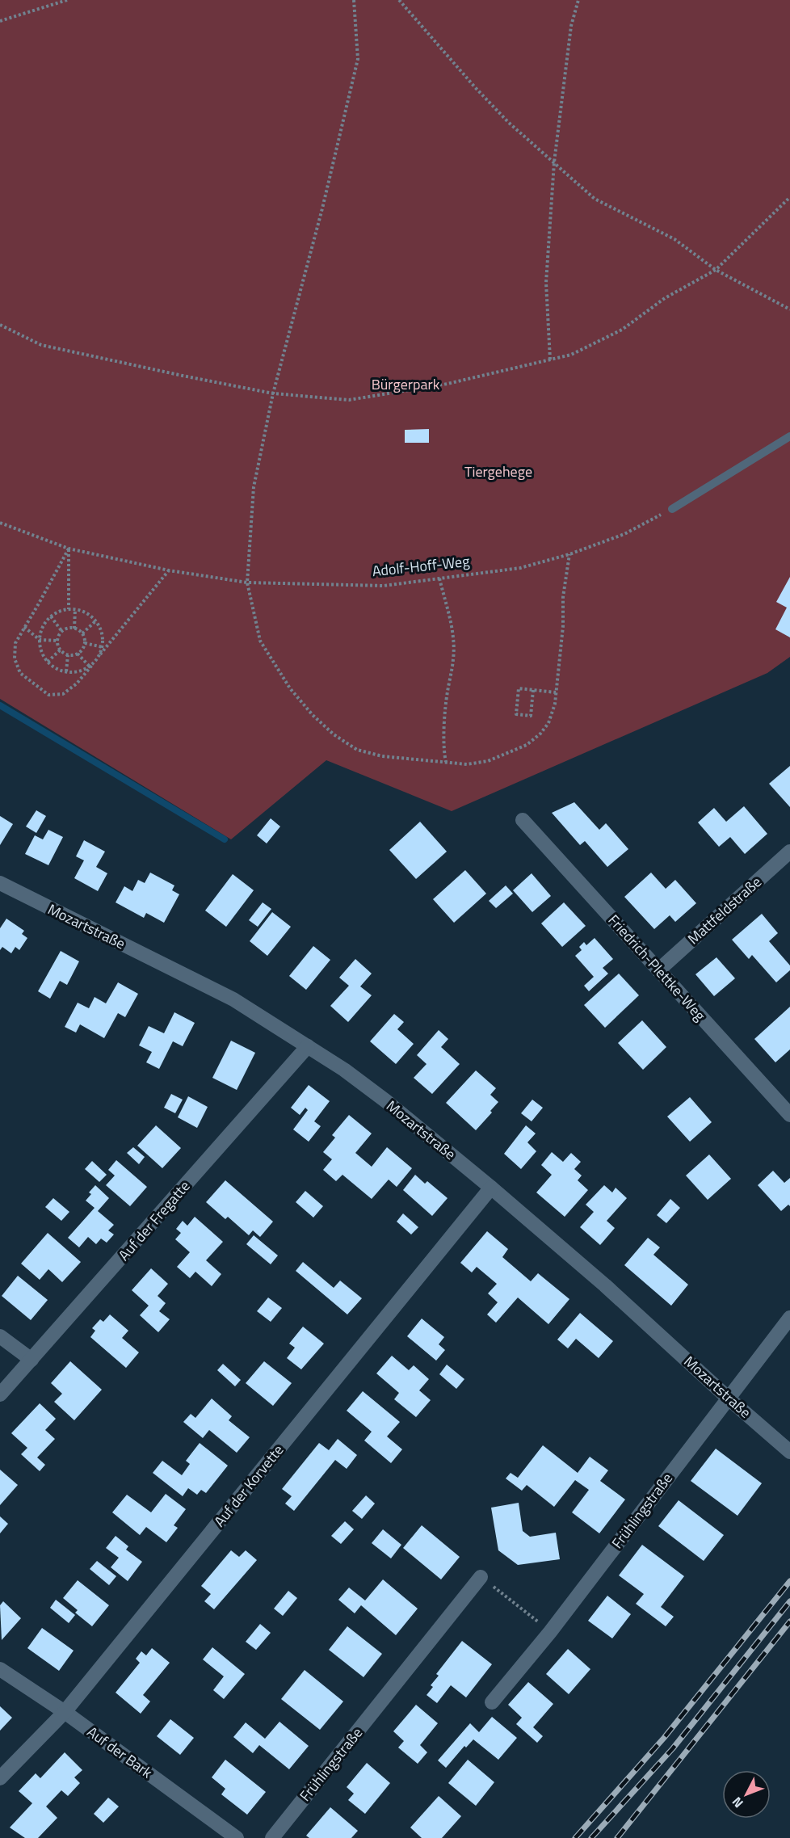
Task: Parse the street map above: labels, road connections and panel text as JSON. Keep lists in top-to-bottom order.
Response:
{
  "streets": {
    "street": [
      "Mattfeldstraße",
      "Mozartstraße",
      "Friedrich-Plettke-Weg",
      "Auf der Fregatte",
      "Auf der Korvette",
      "Frühlingstraße",
      "Auf der Bark"
    ],
    "path": ["Adolf-Hoff-Weg"]
  },
  "crossings": [
    ["Mattfeldstraße", "Friedrich-Plettke-Weg"],
    ["Mozartstraße", "Auf der Fregatte"],
    ["Mozartstraße", "Auf der Korvette"],
    ["Mozartstraße", "Frühlingstraße"],
    ["Auf der Korvette", "Auf der Bark"]
  ],
  "parks": ["Bürgerpark", "Tiergehege"],
  "north": "bottom left"
}
